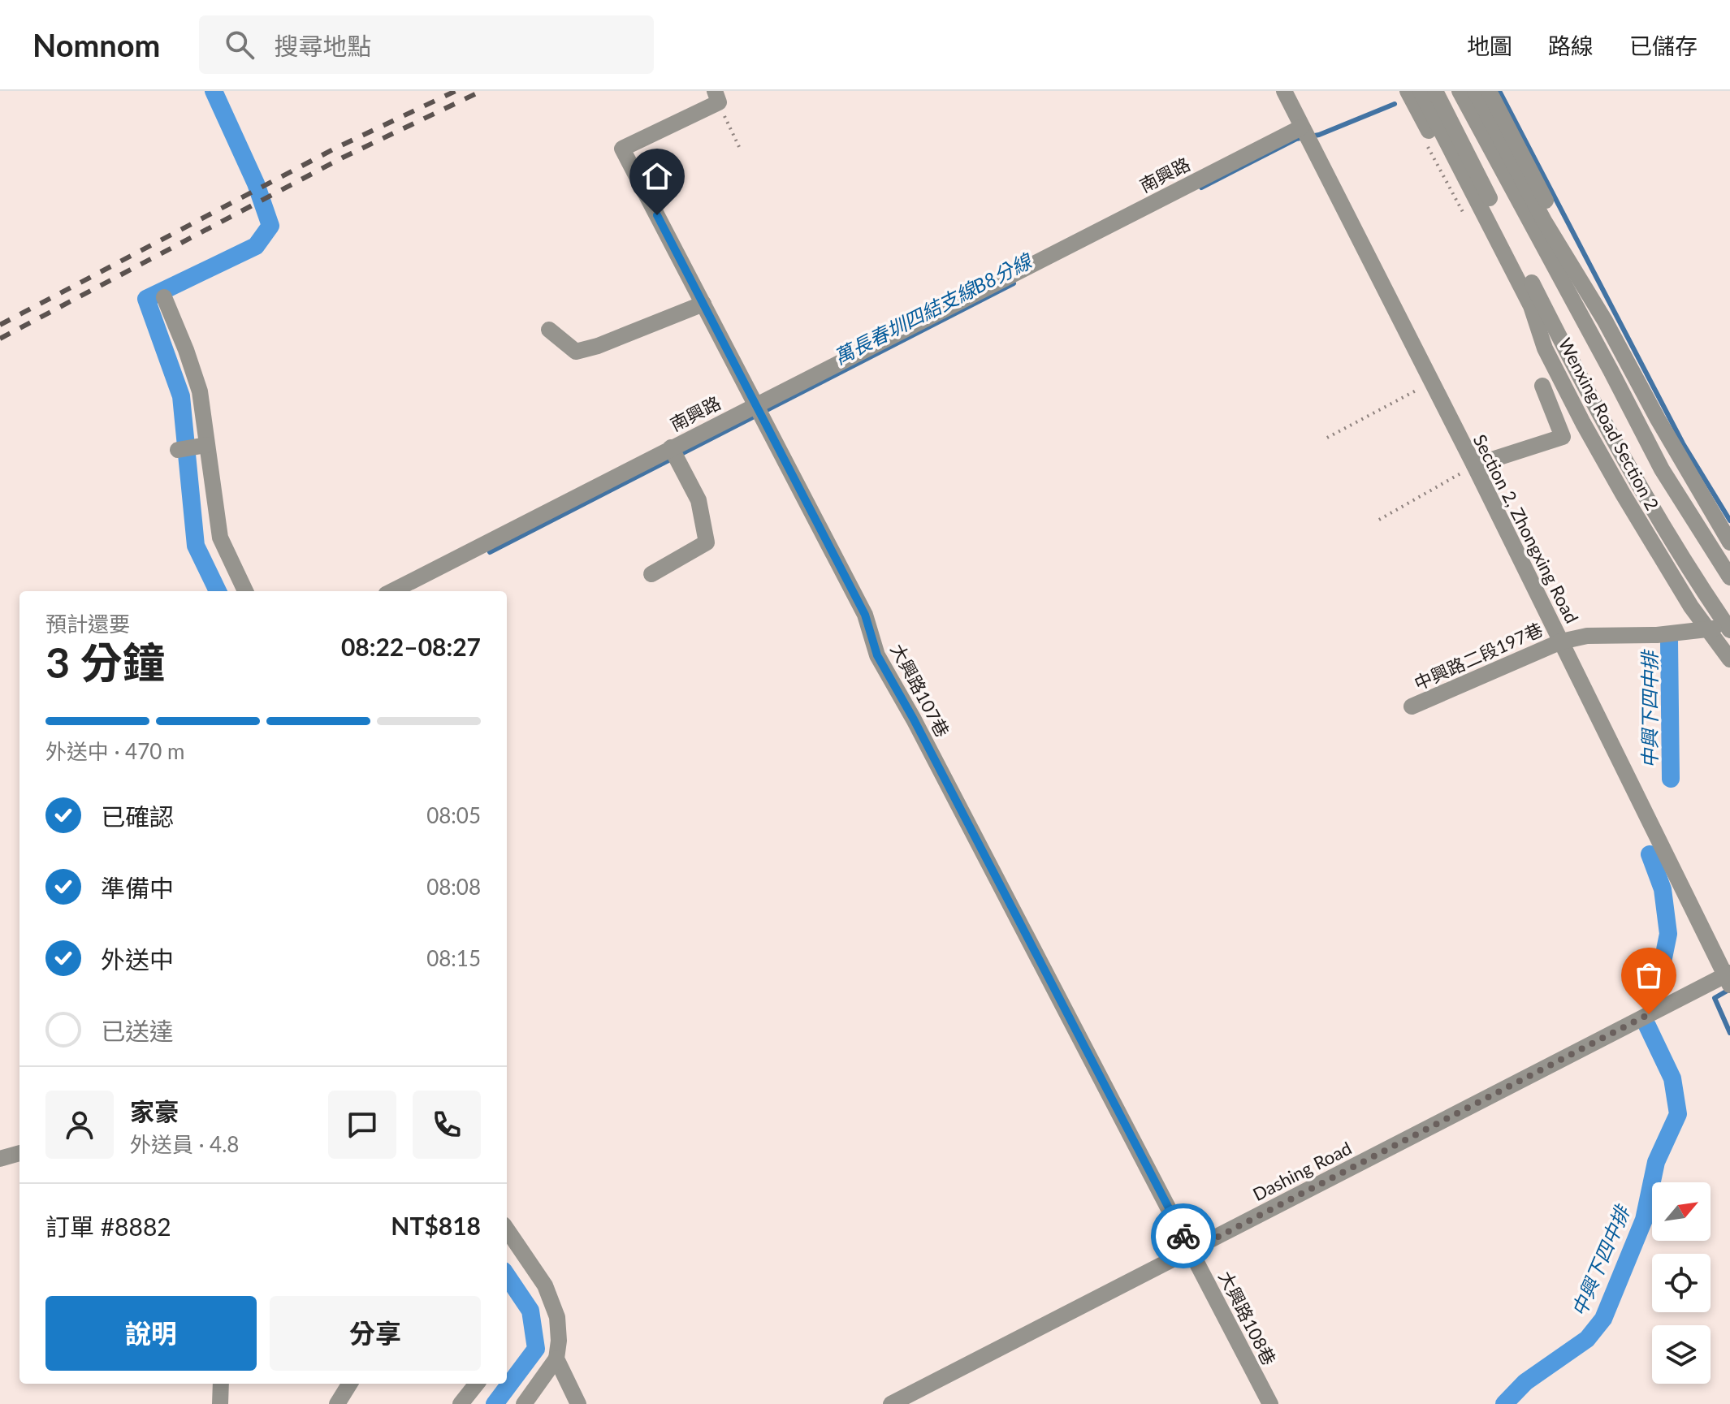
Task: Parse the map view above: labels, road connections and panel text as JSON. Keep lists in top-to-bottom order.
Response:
{
  "streets": {
    "street": [
      "南興路",
      "Wenxing Road Section 2",
      "Section 2, Zhongxing Road",
      "中興路二段197巷",
      "大興路107巷",
      "Dashing Road",
      "大興路108巷"
    ]
  },
  "crossings": [
    ["南興路", "Section 2, Zhongxing Road"],
    ["南興路", "大興路107巷"],
    ["Wenxing Road Section 2", "中興路二段197巷"],
    ["Section 2, Zhongxing Road", "中興路二段197巷"],
    ["Section 2, Zhongxing Road", "Dashing Road"],
    ["大興路107巷", "Dashing Road"],
    ["大興路107巷", "大興路108巷"],
    ["Dashing Road", "大興路108巷"]
  ],
  "water": ["萬長春圳四結支線B8分線", "中興下四中排"],
  "north": "top right",
  "page": {
    "header": "Nomnom",
    "search": "搜尋地點",
    "nav": ["地圖", "路線", "已儲存"],
    "heading": ["3 分鐘", "預計還要", "08:22–08:27"],
    "panel": [
      "家豪",
      "外送員 · 4.8",
      "訂單 #8882",
      "NT$818"
    ],
    "bar": "外送中 · 470 m",
    "list": [
      ["已確認", "08:05"],
      ["準備中", "08:08"],
      ["外送中", "08:15"],
      "已送達"
    ],
    "buttons": ["說明", "分享"]
  }
}
